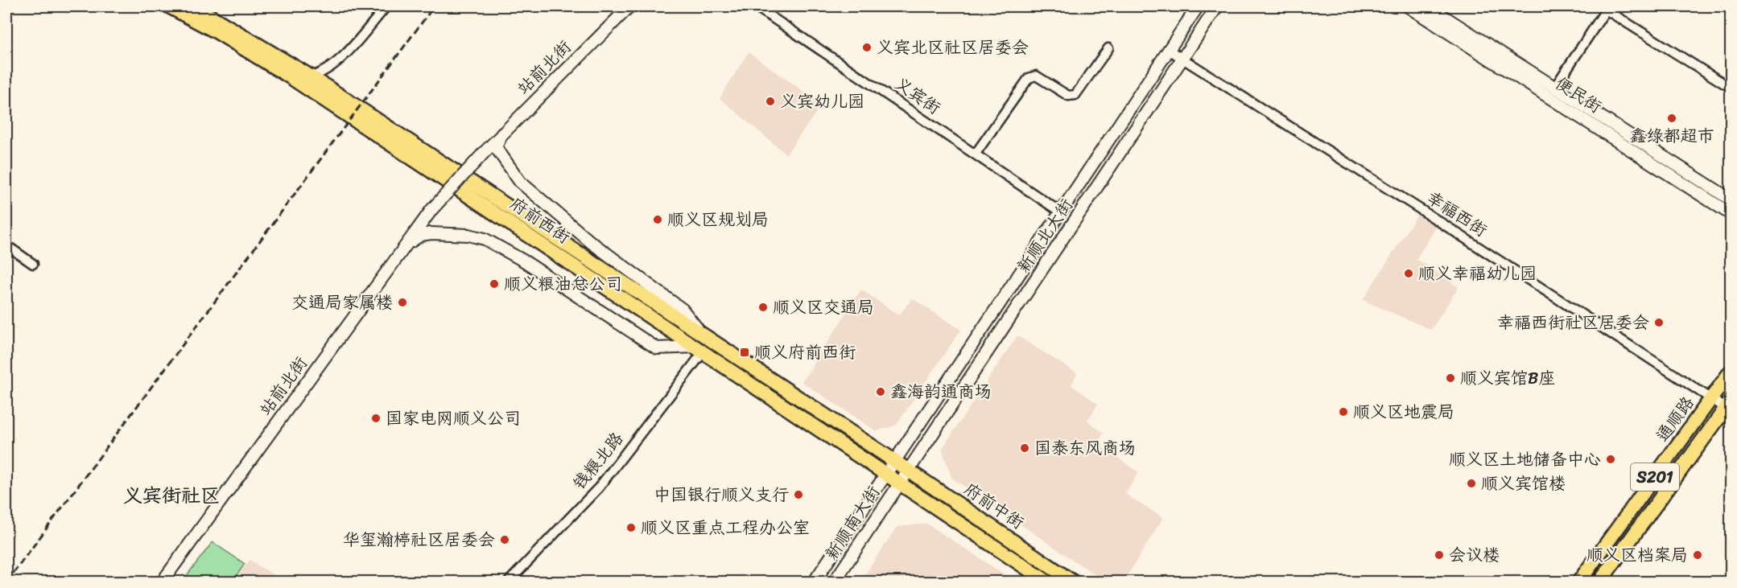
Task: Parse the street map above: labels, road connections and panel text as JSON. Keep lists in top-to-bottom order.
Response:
{
  "streets": {
    "main road": [
      "站前北街",
      "便民街",
      "府前西街",
      "新顺北大街",
      "通顺路",
      "S201",
      "府前中街",
      "新顺南大街"
    ],
    "street": ["义宾街", "幸福西街", "钱粮北路"]
  },
  "crossings": [
    ["义宾街", "新顺北大街"],
    ["幸福西街", "新顺北大街"],
    ["幸福西街", "通顺路"],
    ["幸福西街", "S201"],
    ["府前西街", "新顺北大街"],
    ["府前西街", "钱粮北路"],
    ["府前西街", "府前中街"],
    ["府前西街", "新顺南大街"],
    ["新顺北大街", "府前中街"],
    ["新顺北大街", "新顺南大街"],
    ["府前中街", "新顺南大街"]
  ],
  "districts": ["义宾街社区"],
  "places": {
    "other": [
      "义宾北区社区居委会",
      "义宾幼儿园",
      "鑫绿都超市",
      "顺义区规划局",
      "顺义幸福幼儿园",
      "顺义粮油总公司",
      "交通局家属楼",
      "顺义区交通局",
      "幸福西街社区居委会",
      "顺义宾馆B座",
      "鑫海韵通商场",
      "顺义区地震局",
      "国家电网顺义公司",
      "国泰东风商场",
      "顺义区土地储备中心",
      "顺义宾馆楼",
      "中国银行顺义支行",
      "顺义区重点工程办公室",
      "华玺瀚楟社区居委会",
      "会议楼",
      "顺义区档案局"
    ],
    "transit": ["顺义府前西街"]
  }
}
